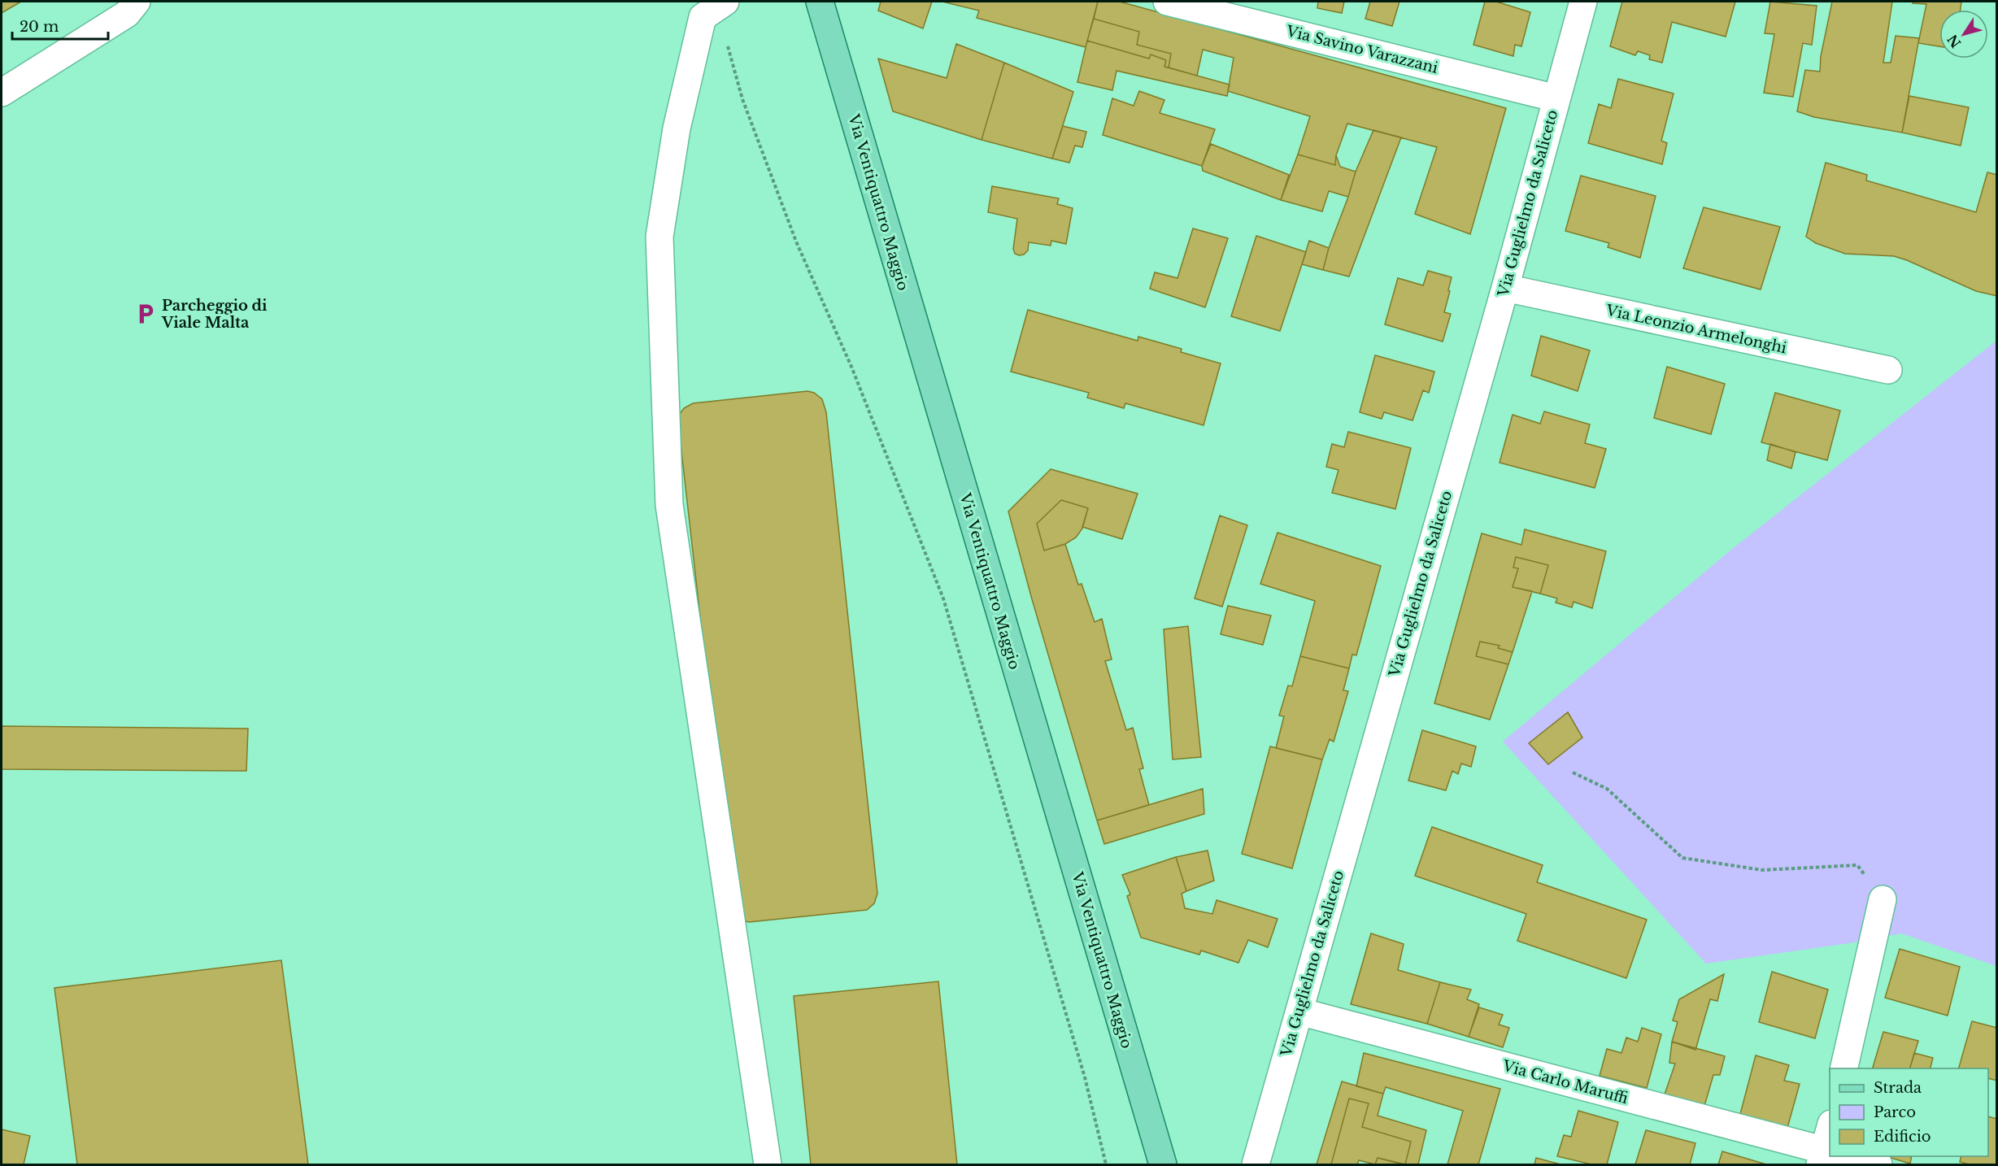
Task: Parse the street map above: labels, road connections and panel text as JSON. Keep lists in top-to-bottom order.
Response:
{
  "streets": {
    "main road": ["Via Ventiquattro Maggio"],
    "street": [
      "Via Savino Varazzani",
      "Via Guglielmo da Saliceto",
      "Via Leonzio Armelonghi",
      "Via Carlo Maruffi"
    ]
  },
  "crossings": [
    ["Via Savino Varazzani", "Via Guglielmo da Saliceto"],
    ["Via Guglielmo da Saliceto", "Via Leonzio Armelonghi"],
    ["Via Guglielmo da Saliceto", "Via Carlo Maruffi"]
  ],
  "places": {
    "parking": ["Parcheggio di Viale Malta"]
  },
  "legend": ["Strada", "Parco", "Edificio"],
  "scale_bar": "20 m",
  "north": "bottom left"
}
